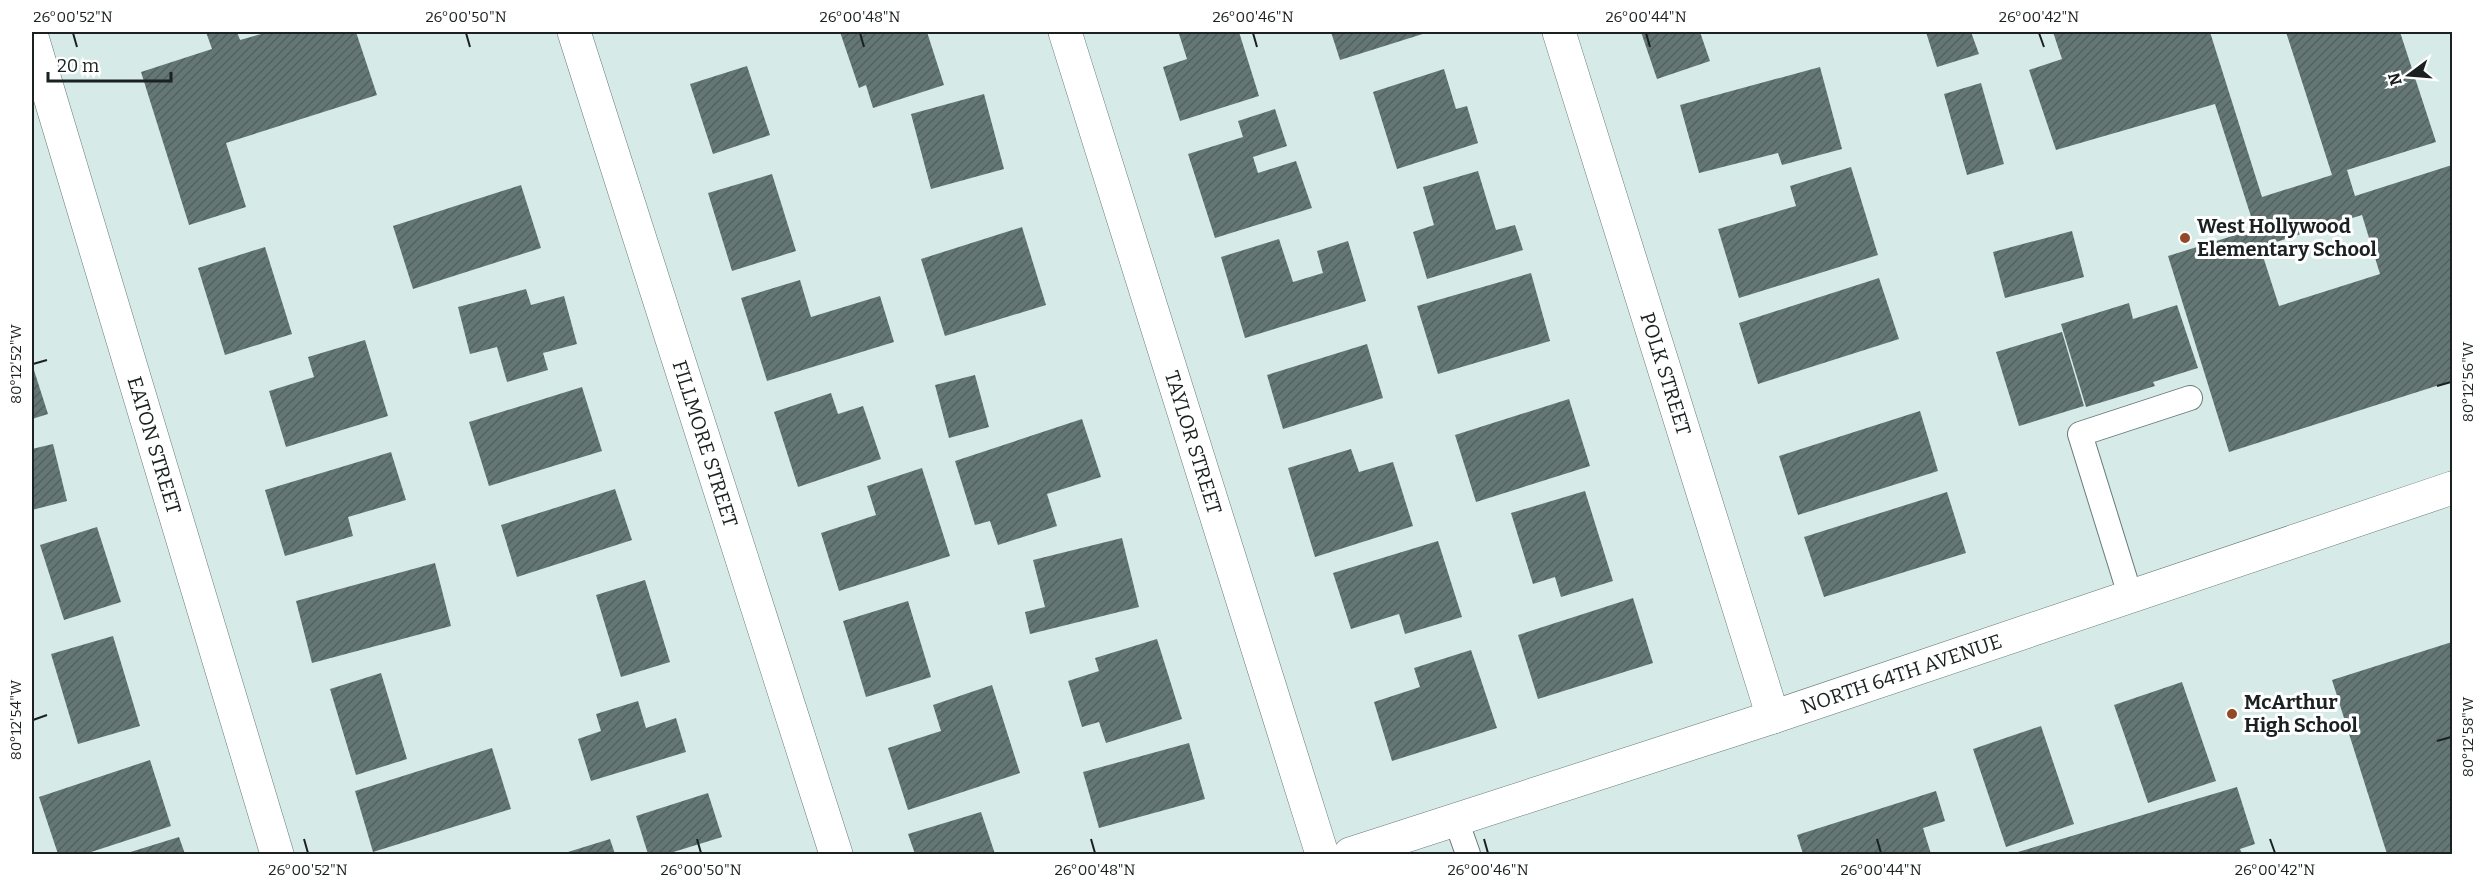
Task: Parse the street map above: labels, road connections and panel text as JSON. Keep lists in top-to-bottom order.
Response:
{
  "streets": {
    "street": [
      "POLK STREET",
      "FILLMORE STREET",
      "TAYLOR STREET",
      "EATON STREET",
      "NORTH 64TH AVENUE"
    ]
  },
  "crossings": [
    ["POLK STREET", "NORTH 64TH AVENUE"]
  ],
  "places": ["West Hollywood Elementary School", "McArthur High School"],
  "scale_bar": "20 m",
  "north": "left",
  "coordinates": [
    "26°00'52\"N",
    "26°00'50\"N",
    "26°00'48\"N",
    "26°00'46\"N",
    "26°00'44\"N",
    "26°00'42\"N",
    "80°12'52\"W",
    "80°12'56\"W",
    "80°12'54\"W",
    "80°12'58\"W"
  ]
}
